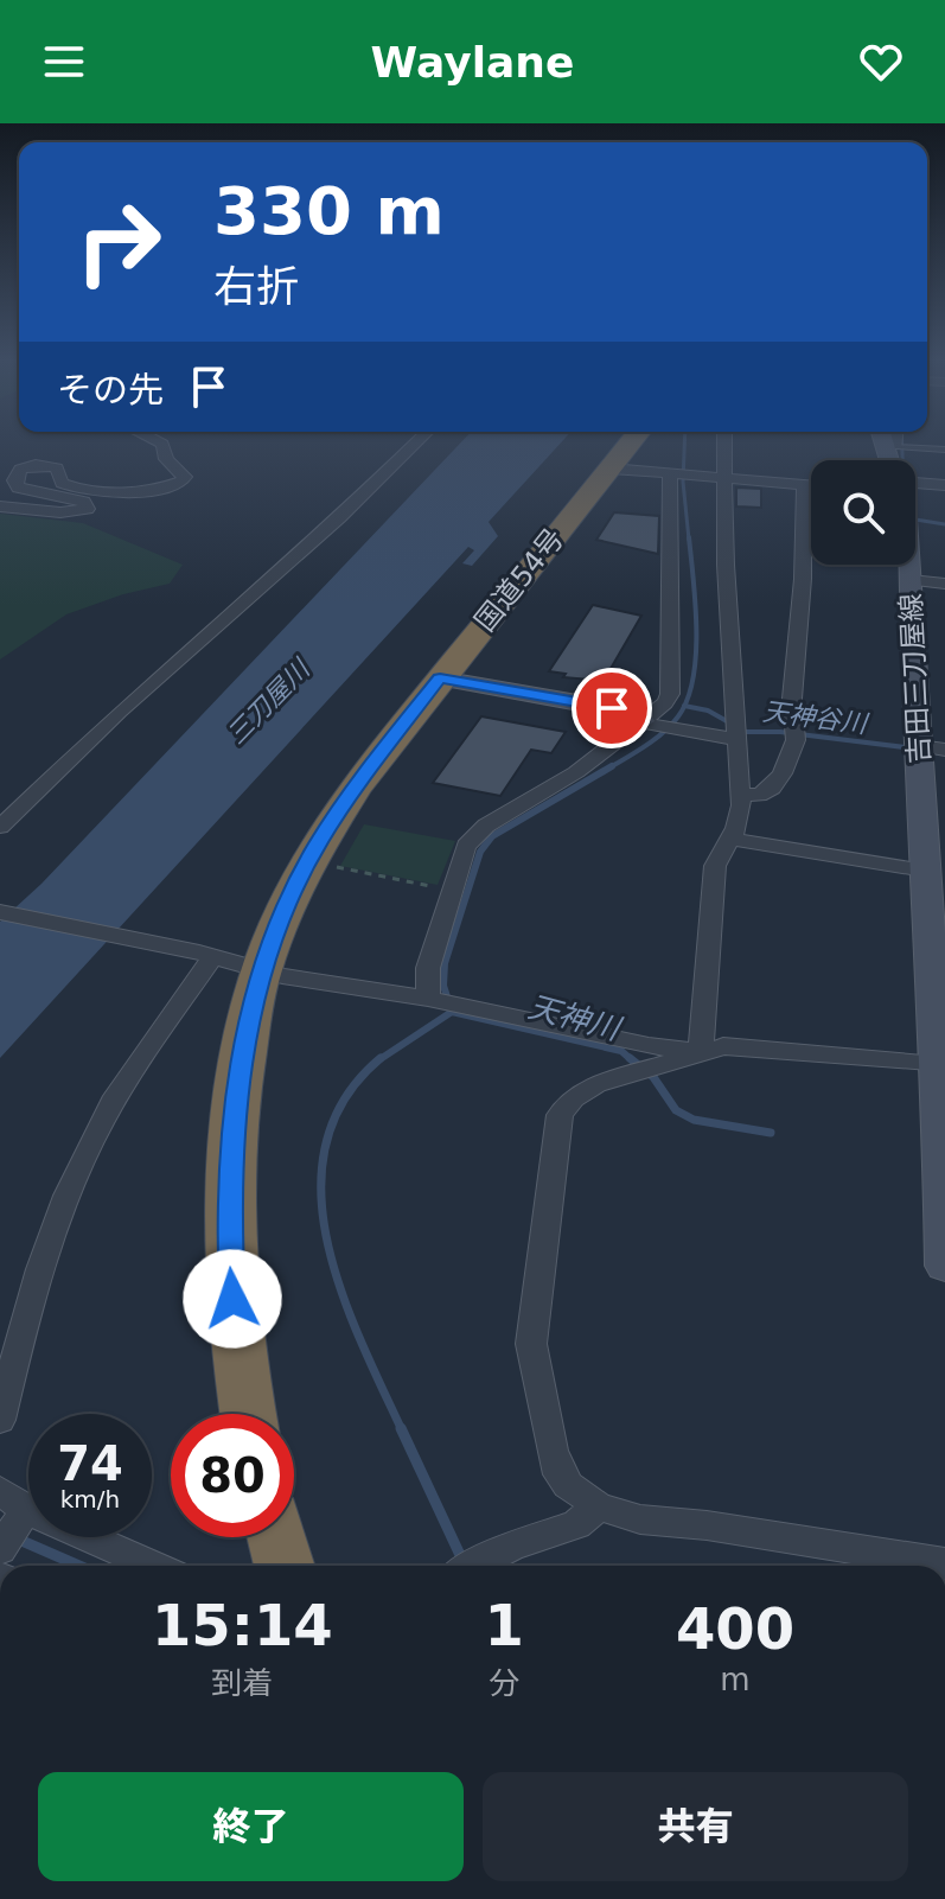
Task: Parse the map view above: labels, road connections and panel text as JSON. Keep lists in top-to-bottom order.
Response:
{
  "streets": {
    "highway": ["国道54号"],
    "main road": ["吉田三刀屋線"]
  },
  "water": ["三刀屋川", "天神谷川", "天神川"],
  "page": {
    "header": "Waylane",
    "turn": ["330 m", "右折"],
    "then": "その先",
    "speed": "74 km/h",
    "limit": "80",
    "eta": [
      "15:14",
      "到着",
      "1",
      "分",
      "400",
      "m"
    ],
    "buttons": ["終了", "共有"]
  }
}
